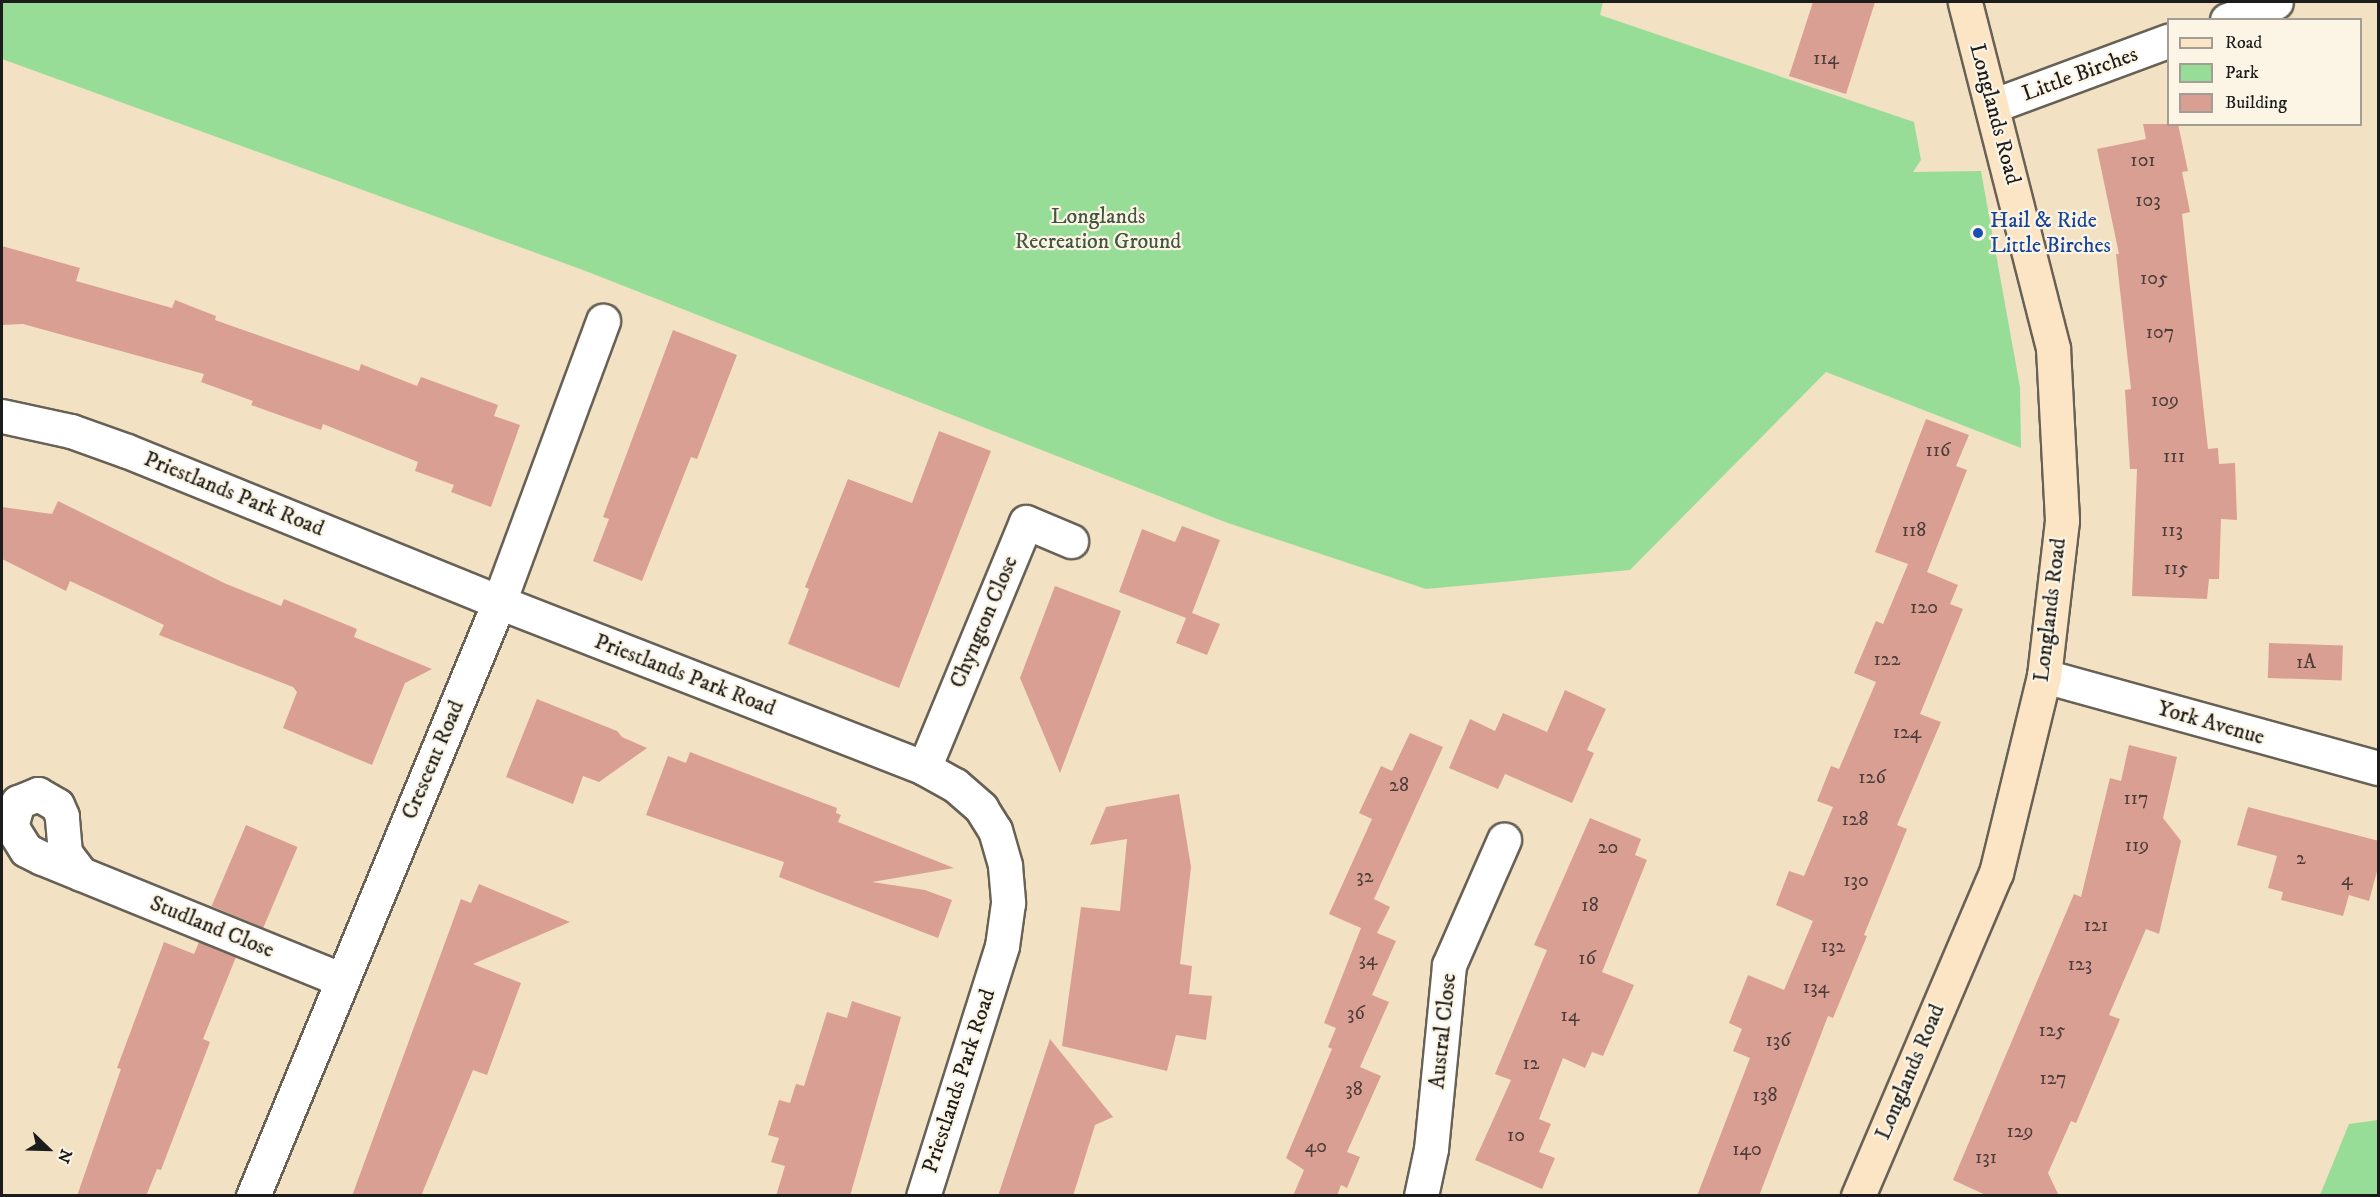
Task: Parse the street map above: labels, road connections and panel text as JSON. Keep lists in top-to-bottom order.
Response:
{
  "streets": {
    "street": [
      "Little Birches",
      "Longlands Road",
      "Priestlands Park Road",
      "Chyngton Close",
      "York Avenue",
      "Crescent Road",
      "Studland Close",
      "Austral Close"
    ]
  },
  "crossings": [
    ["Little Birches", "Longlands Road"],
    ["Longlands Road", "York Avenue"],
    ["Priestlands Park Road", "Chyngton Close"],
    ["Priestlands Park Road", "Crescent Road"],
    ["Crescent Road", "Studland Close"]
  ],
  "parks": ["Longlands Recreation Ground"],
  "places": ["Hail & Ride Little Birches"],
  "house_numbers": [
    "114",
    "101",
    "103",
    "105",
    "107",
    "109",
    "116",
    "111",
    "118",
    "113",
    "115",
    "120",
    "122",
    "1A",
    "124",
    "126",
    "28",
    "117",
    "128",
    "119",
    "20",
    "2",
    "32",
    "4",
    "130",
    "18",
    "121",
    "132",
    "16",
    "34",
    "123",
    "134",
    "36",
    "14",
    "125",
    "136",
    "12",
    "127",
    "38",
    "138",
    "129",
    "10",
    "40",
    "140",
    "131"
  ],
  "legend": ["Road", "Park", "Building"],
  "north": "bottom right"
}
